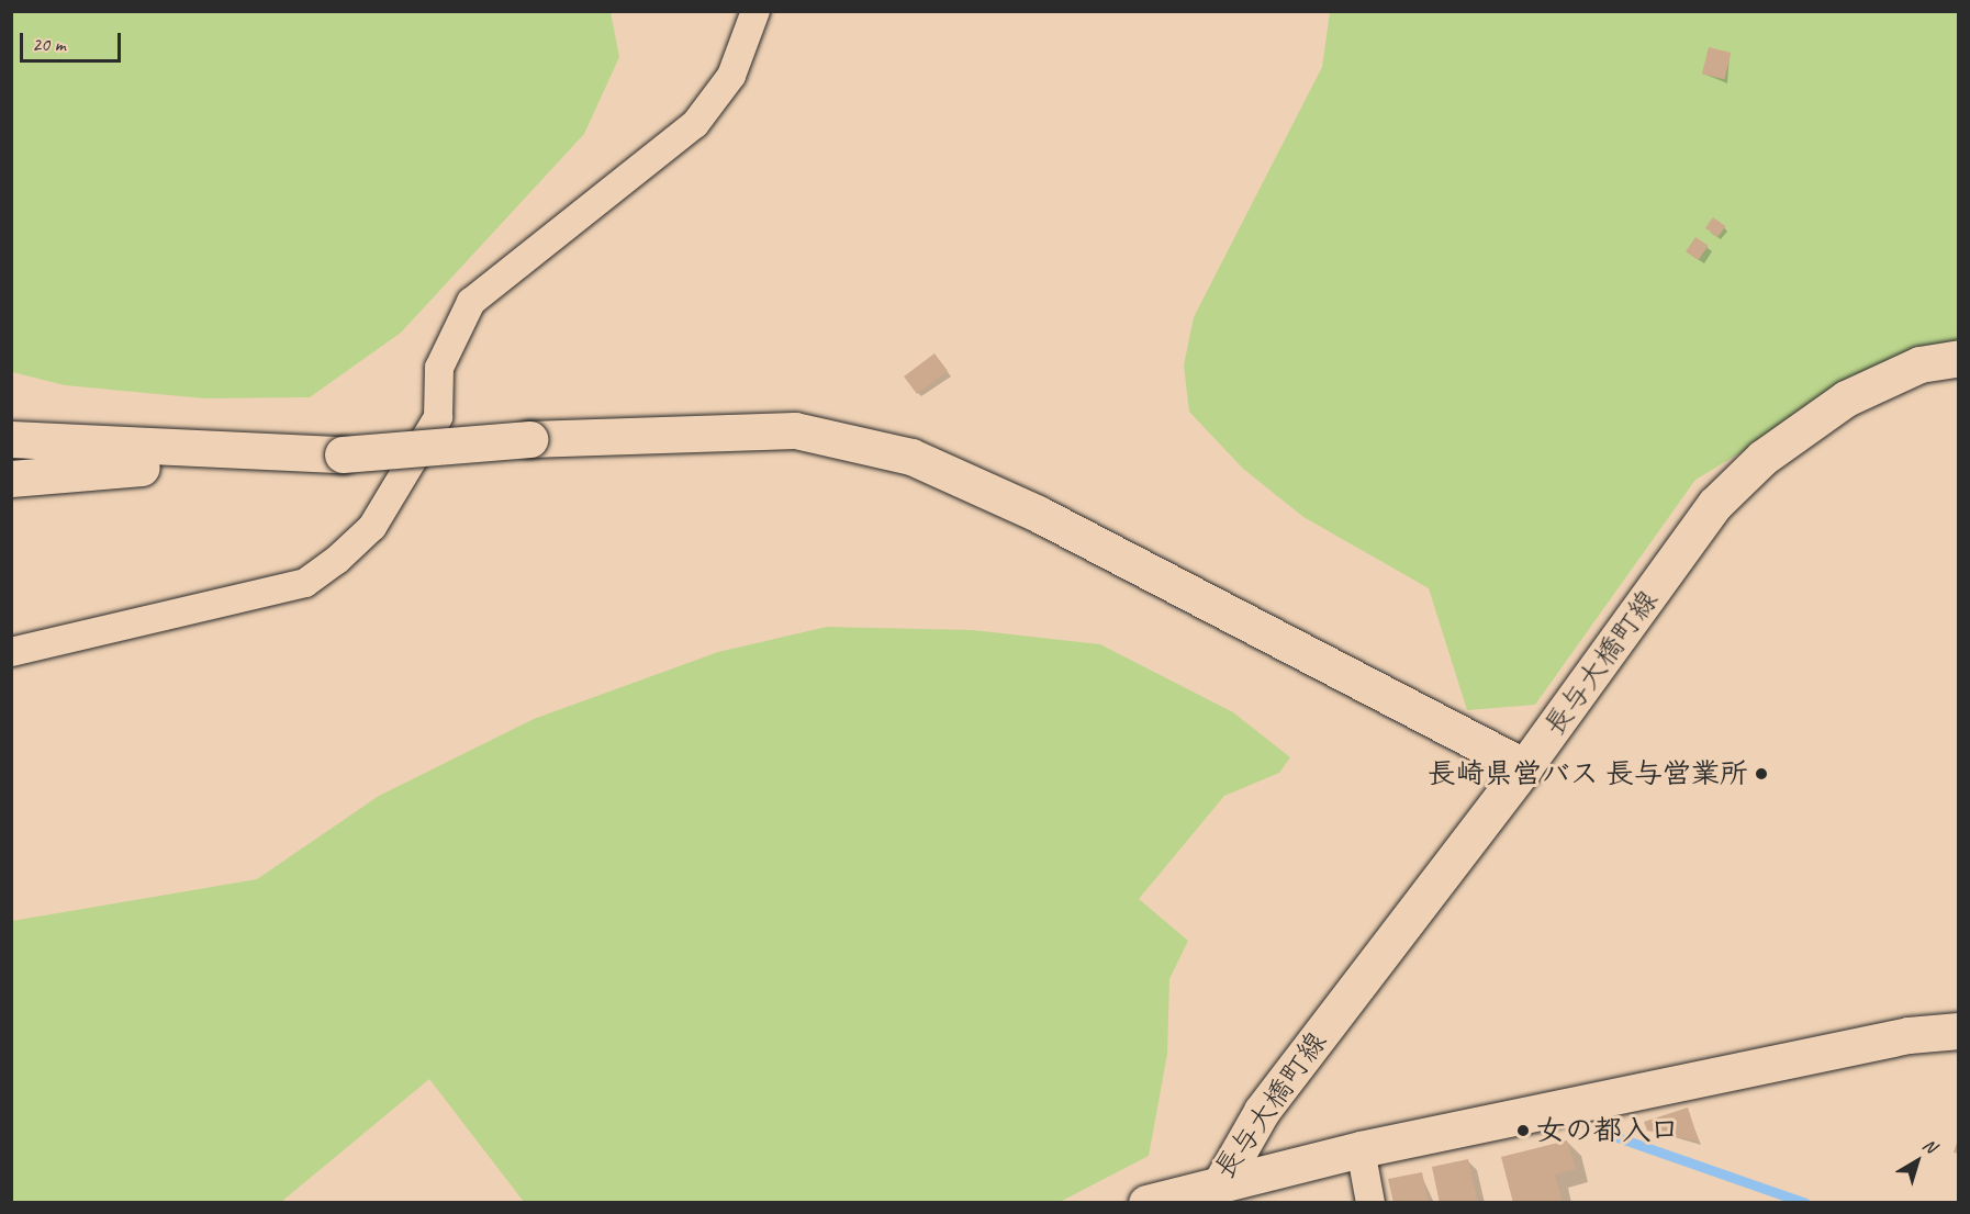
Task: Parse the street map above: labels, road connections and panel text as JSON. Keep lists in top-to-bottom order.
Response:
{
  "streets": {
    "main road": ["長与大橋町線"]
  },
  "places": ["長崎県営バス 長与営業所", "女の都入口"],
  "scale_bar": "20 m",
  "north": "top right"
}
